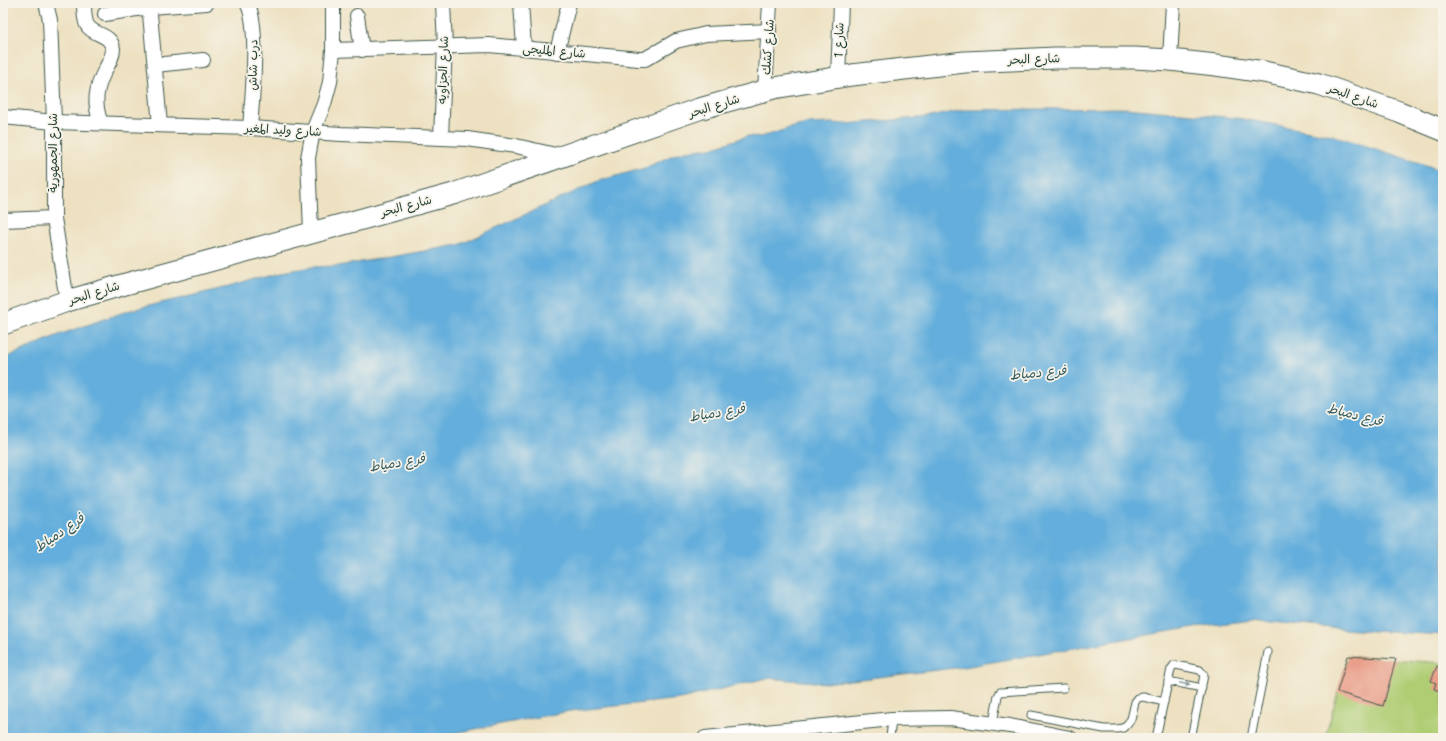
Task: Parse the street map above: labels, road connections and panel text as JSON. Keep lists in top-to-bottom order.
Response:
{
  "streets": {
    "street": [
      "شارع 1",
      "شارع كشك",
      "شارع المليجى",
      "شارع البحر",
      "درب شاش",
      "شارع الجزاويه",
      "شارع وليد المغير",
      "شارع الجمهورية"
    ]
  },
  "crossings": [
    ["شارع 1", "شارع البحر"],
    ["شارع كشك", "شارع المليجى"],
    ["شارع كشك", "شارع البحر"],
    ["شارع المليجى", "شارع الجزاويه"],
    ["شارع البحر", "شارع وليد المغير"],
    ["شارع البحر", "شارع الجمهورية"],
    ["درب شاش", "شارع وليد المغير"],
    ["شارع الجزاويه", "شارع وليد المغير"],
    ["شارع وليد المغير", "شارع الجمهورية"]
  ],
  "water": ["فرع دمياط"]
}
